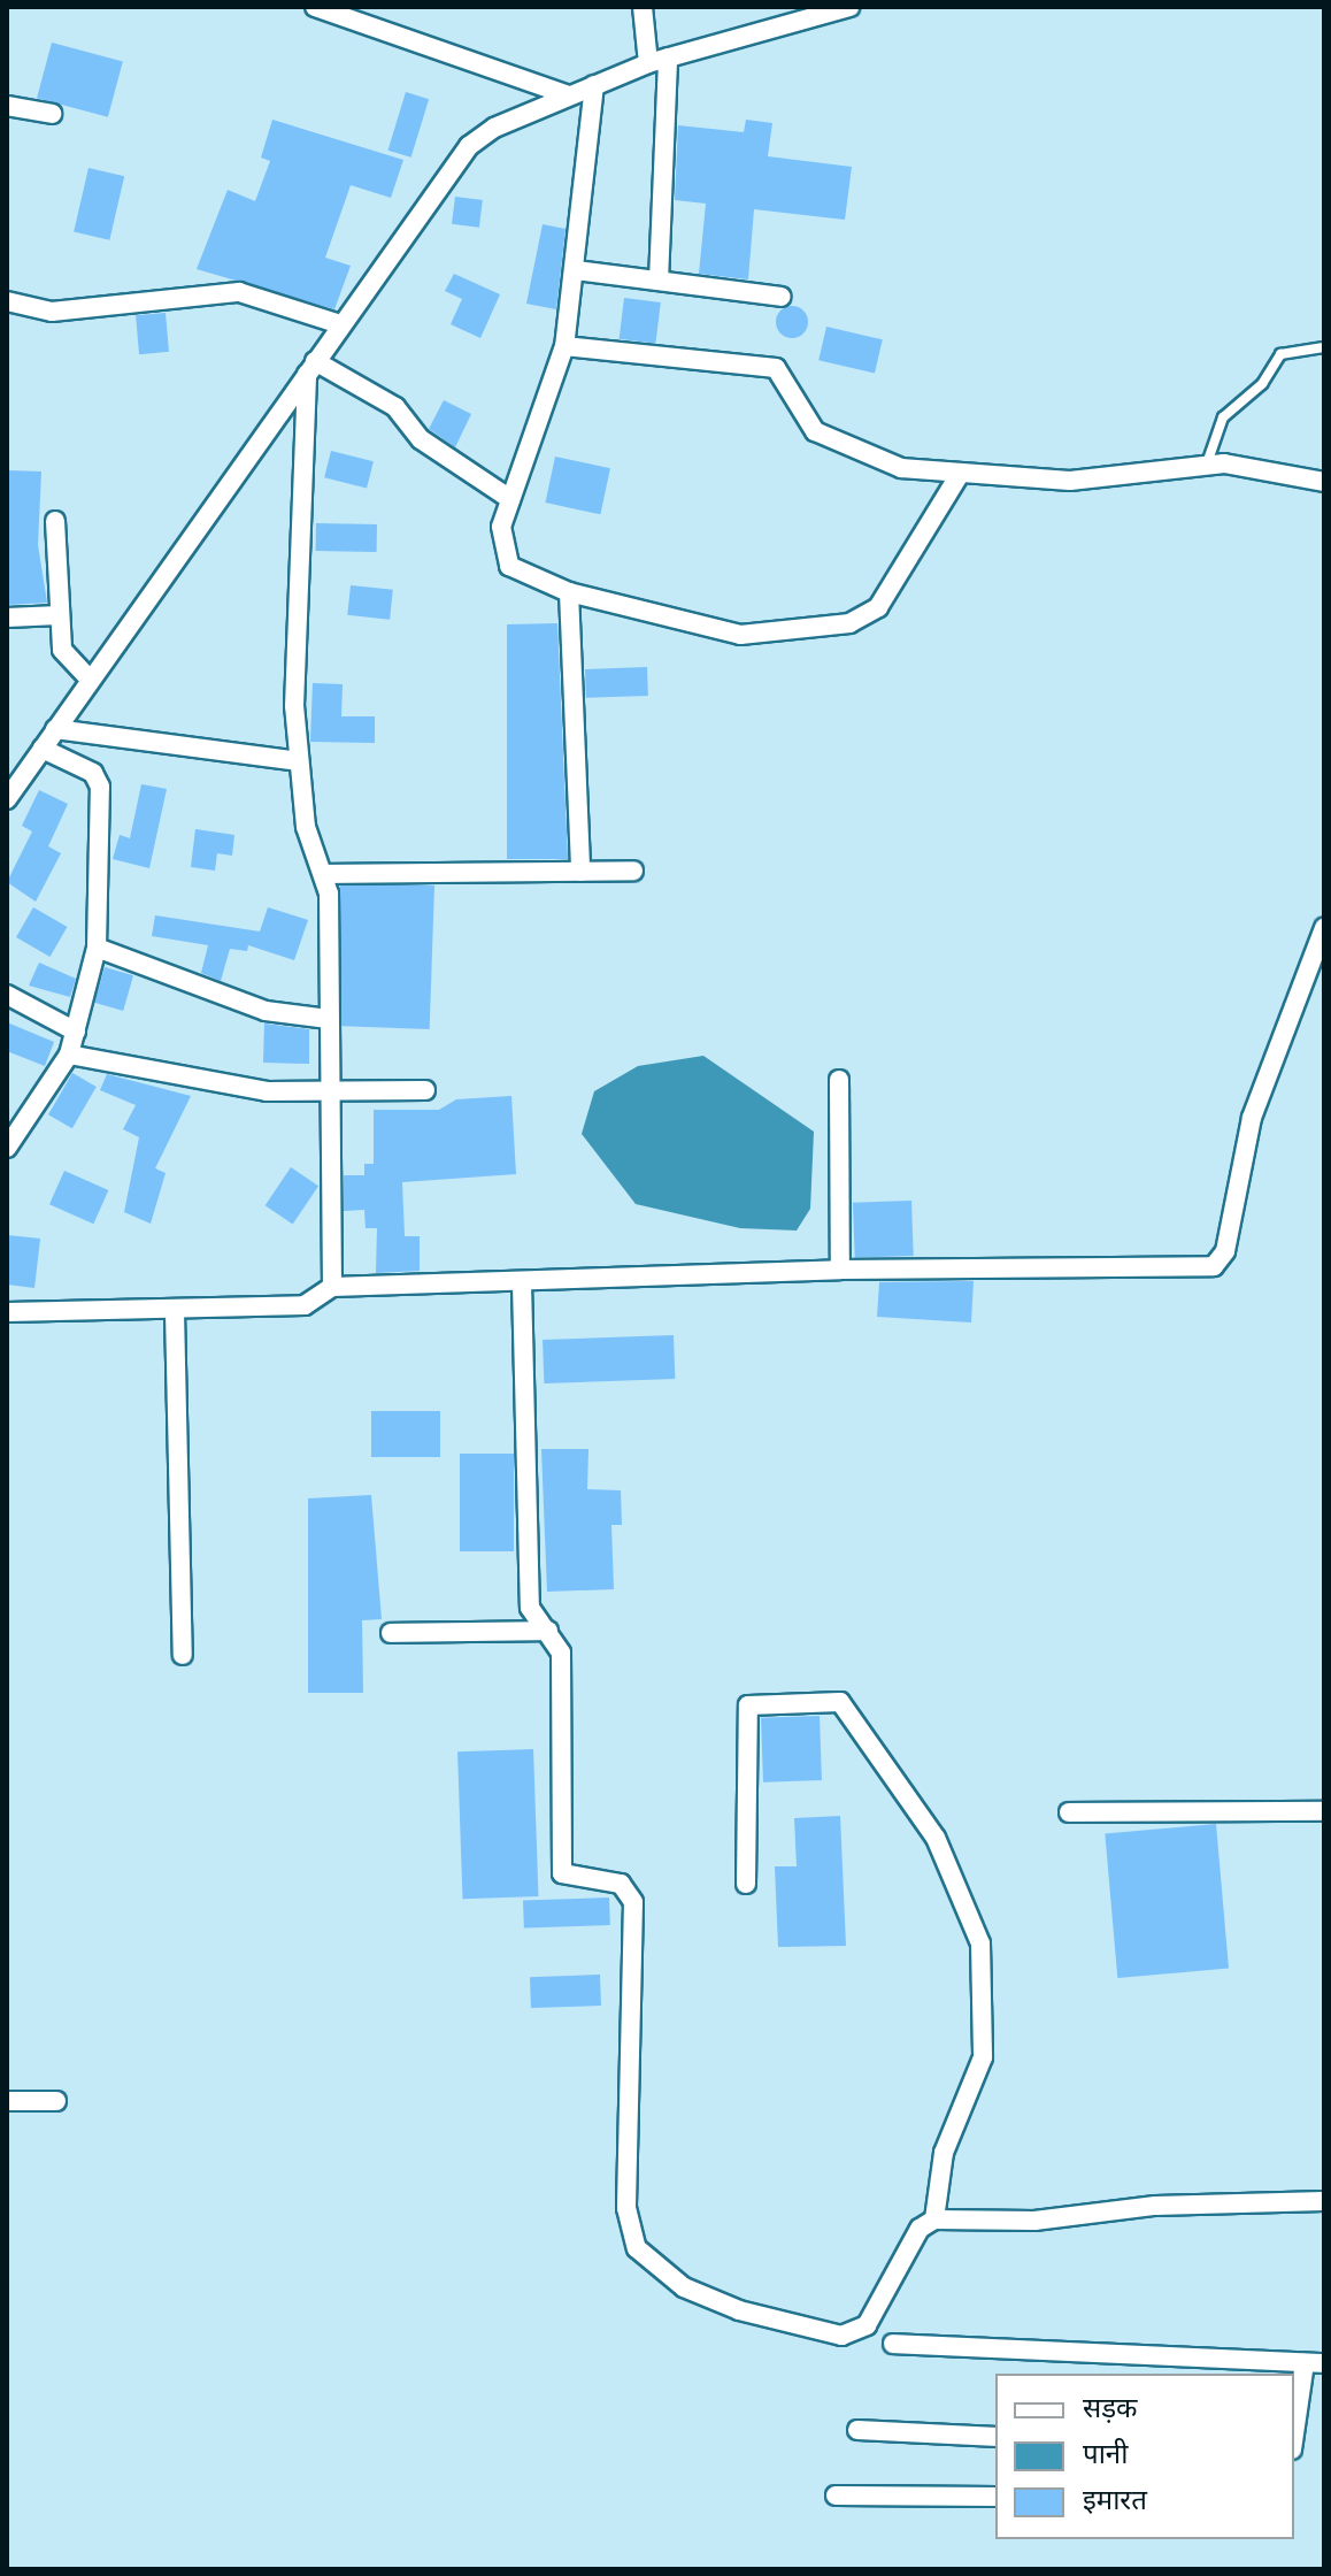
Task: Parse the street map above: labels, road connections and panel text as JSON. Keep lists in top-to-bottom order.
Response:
{
  "legend": ["सड़क", "पानी", "इमारत"]
}
